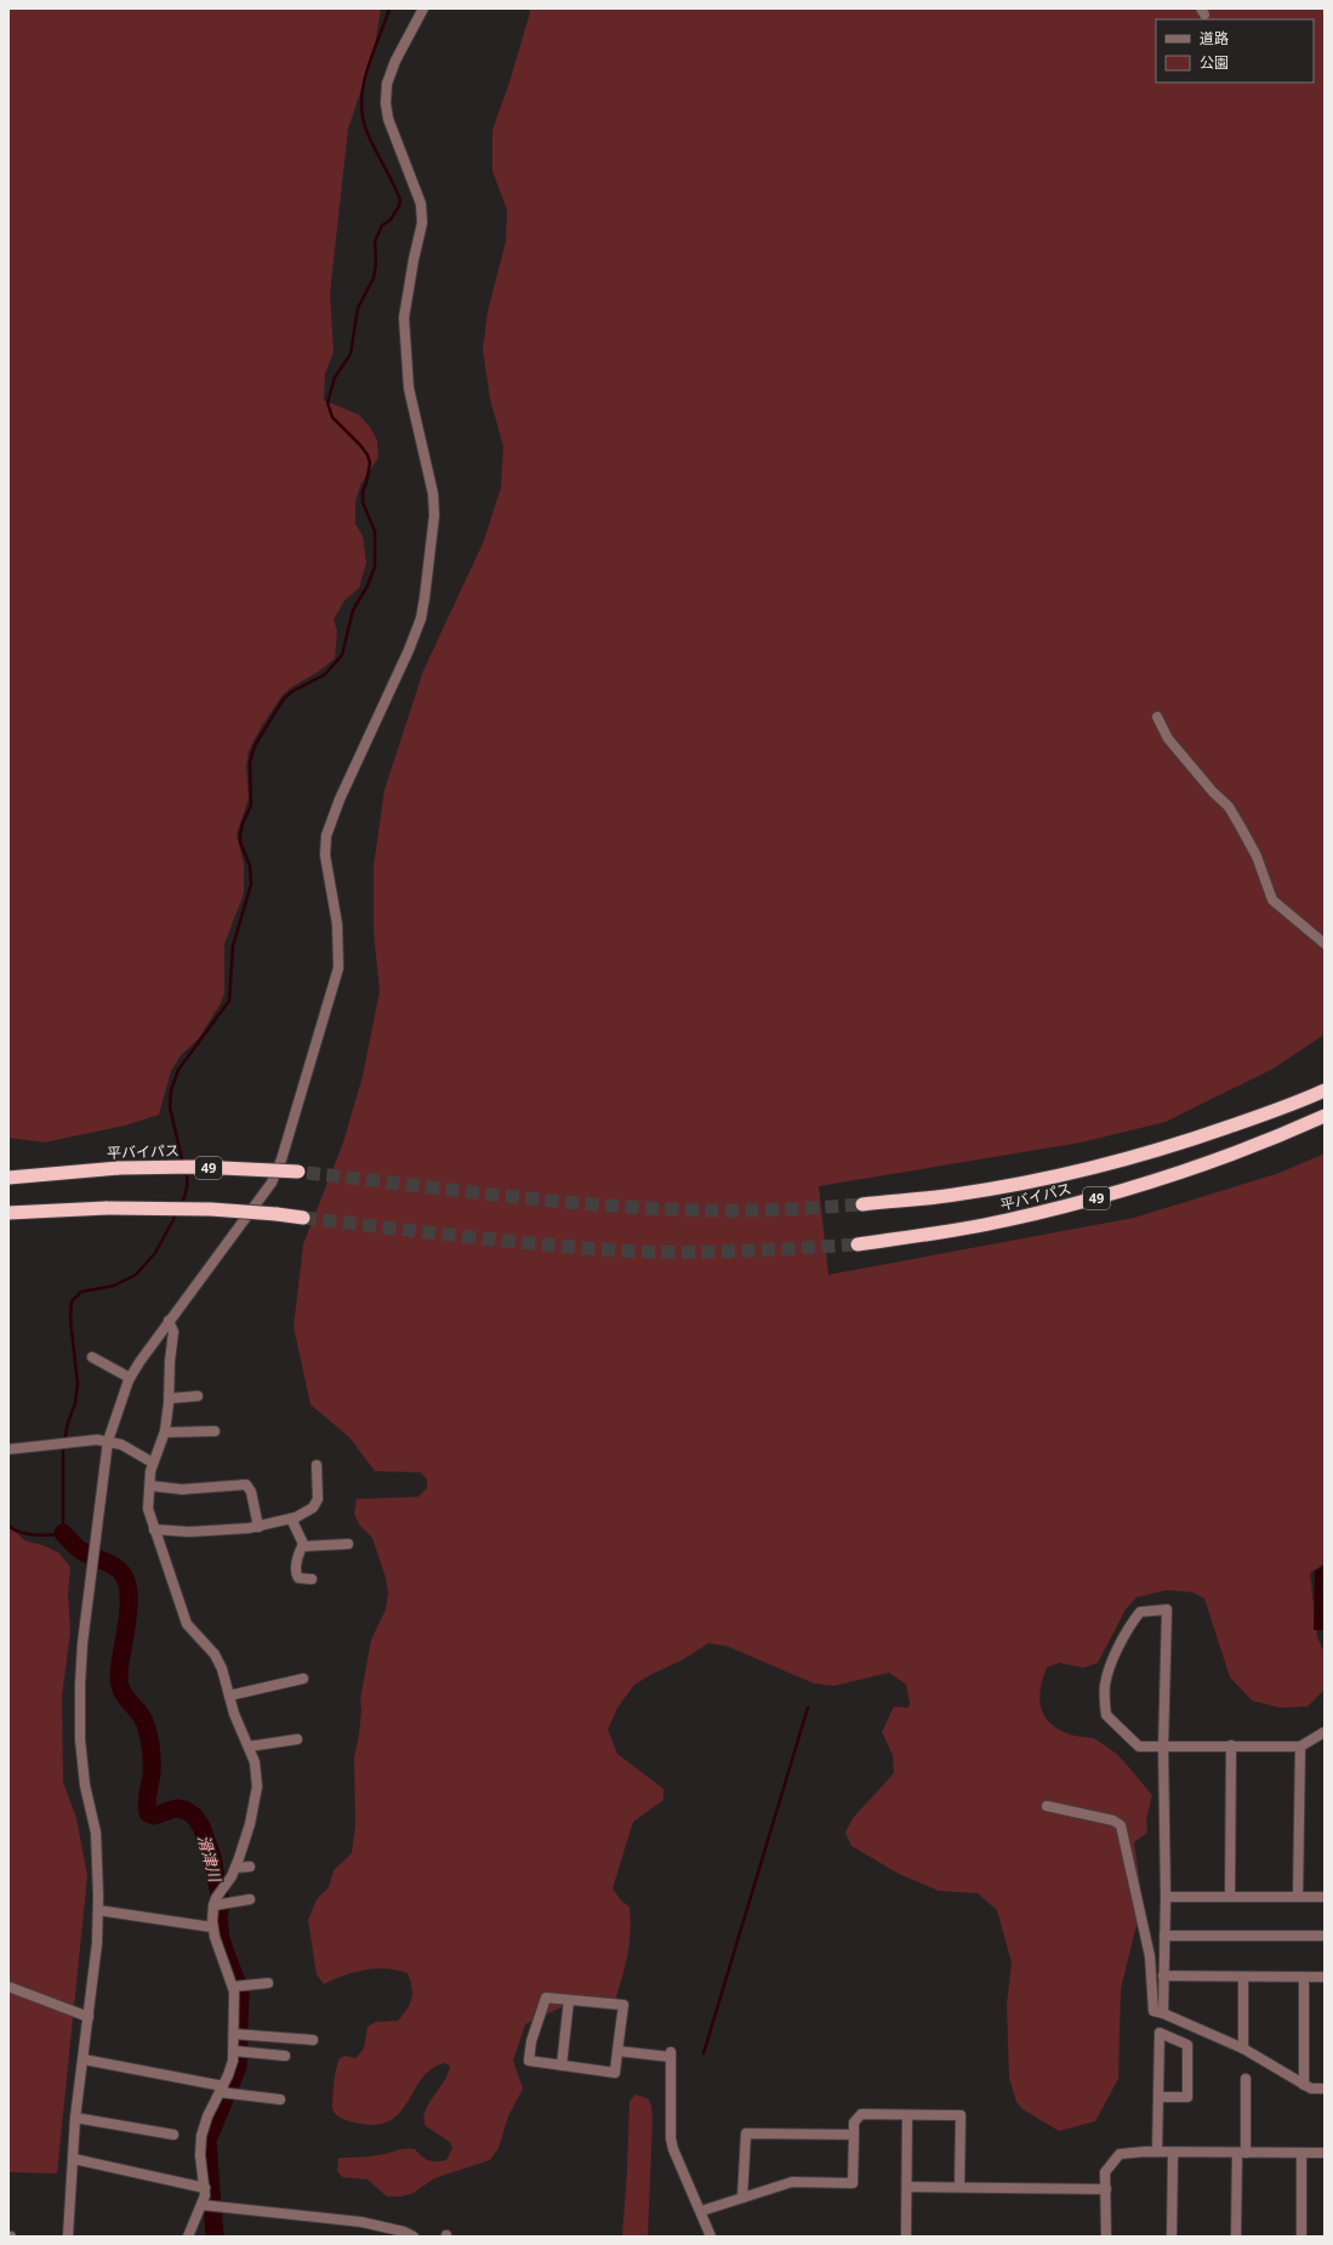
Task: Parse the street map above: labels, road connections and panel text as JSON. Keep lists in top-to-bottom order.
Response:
{
  "streets": {
    "highway": ["平バイパス", "49"]
  },
  "water": ["滑津川"],
  "legend": ["道路", "公園"]
}
